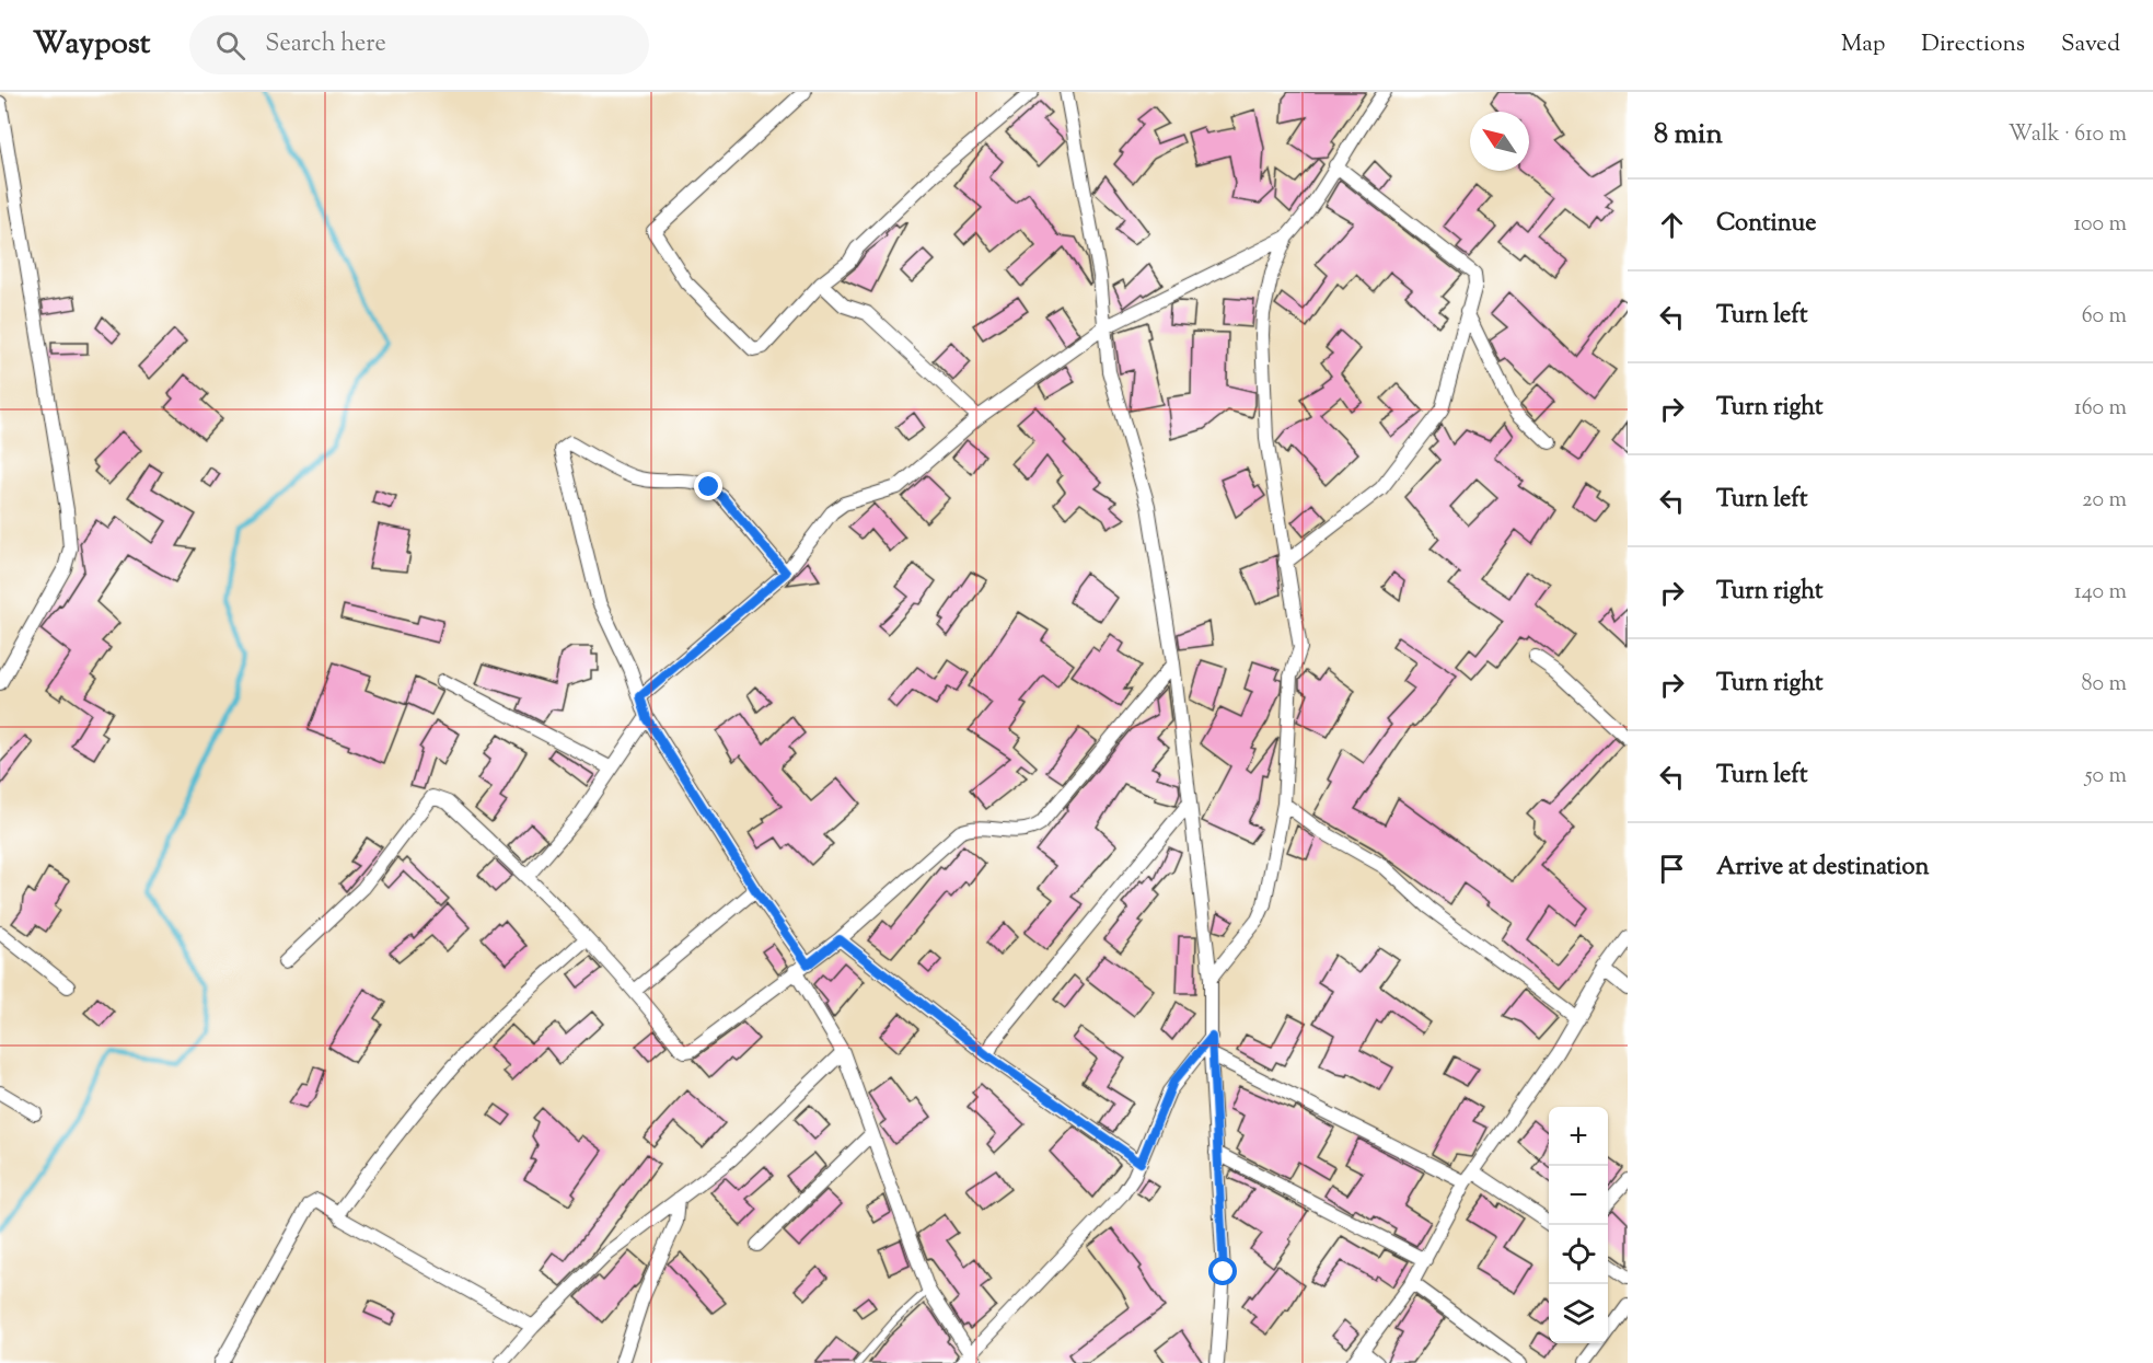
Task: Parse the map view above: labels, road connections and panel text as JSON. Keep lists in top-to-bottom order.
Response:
{
  "north": "top left",
  "page": {
    "header": "Waypost",
    "search": "Search here",
    "nav": ["Map", "Directions", "Saved"],
    "heading": ["8 min", "Walk · 610 m"],
    "list": [
      ["Continue", "100 m"],
      ["Turn left", "60 m"],
      ["Turn right", "160 m"],
      ["Turn left", "20 m"],
      ["Turn right", "140 m"],
      ["Turn right", "80 m"],
      ["Turn left", "50 m"],
      "Arrive at destination"
    ],
    "map_buttons": ["+", "−"]
  }
}
